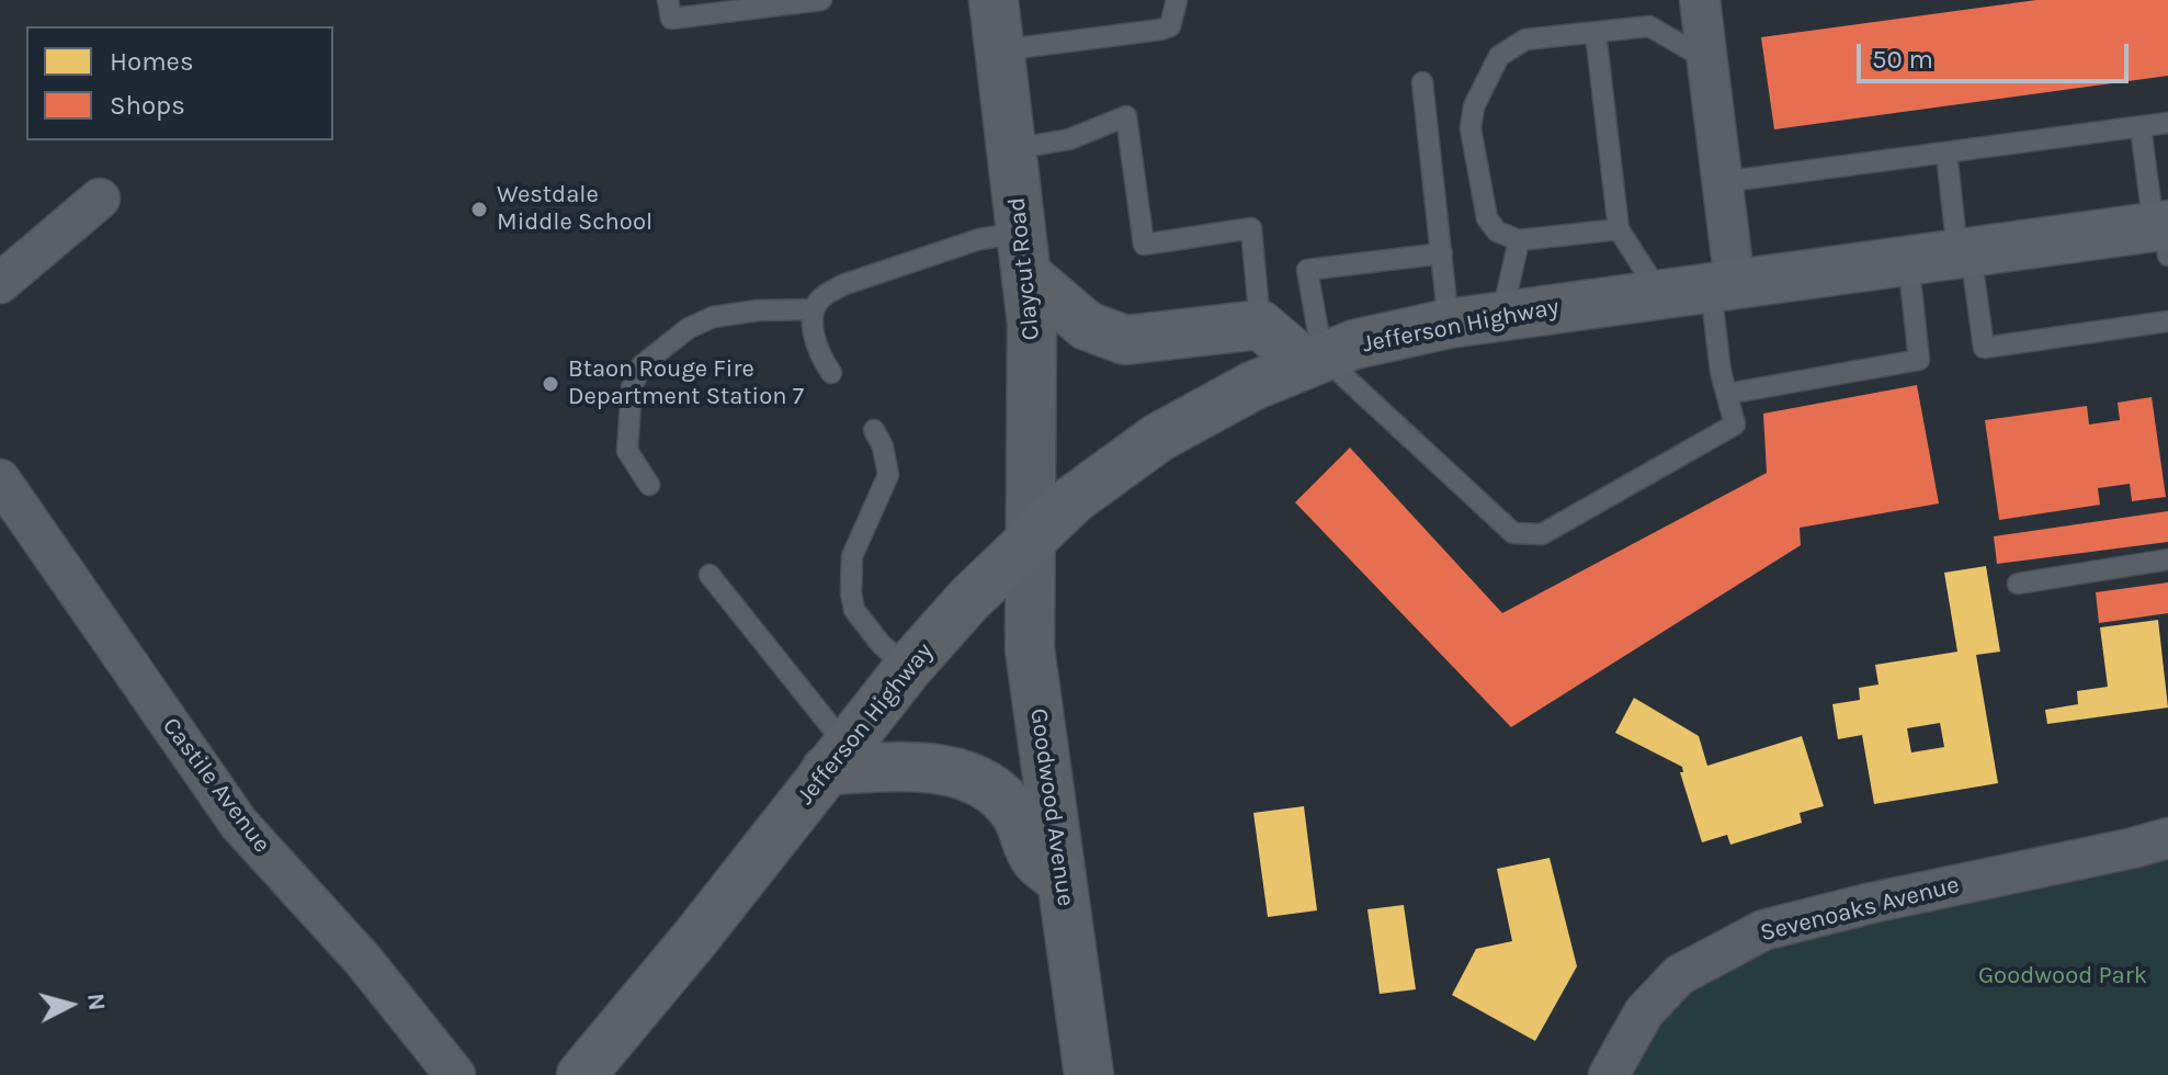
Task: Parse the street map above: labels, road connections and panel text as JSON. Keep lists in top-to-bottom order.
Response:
{
  "streets": {
    "main road": ["Jefferson Highway"],
    "street": [
      "Claycut Road",
      "Castile Avenue",
      "Goodwood Avenue",
      "Sevenoaks Avenue"
    ]
  },
  "crossings": [
    ["Claycut Road", "Jefferson Highway"],
    ["Claycut Road", "Goodwood Avenue"],
    ["Jefferson Highway", "Goodwood Avenue"]
  ],
  "parks": ["Goodwood Park"],
  "places": ["Westdale Middle School", "Btaon Rouge Fire Department Station 7"],
  "legend": ["Homes", "Shops"],
  "scale_bar": "50 m",
  "north": "right"
}
